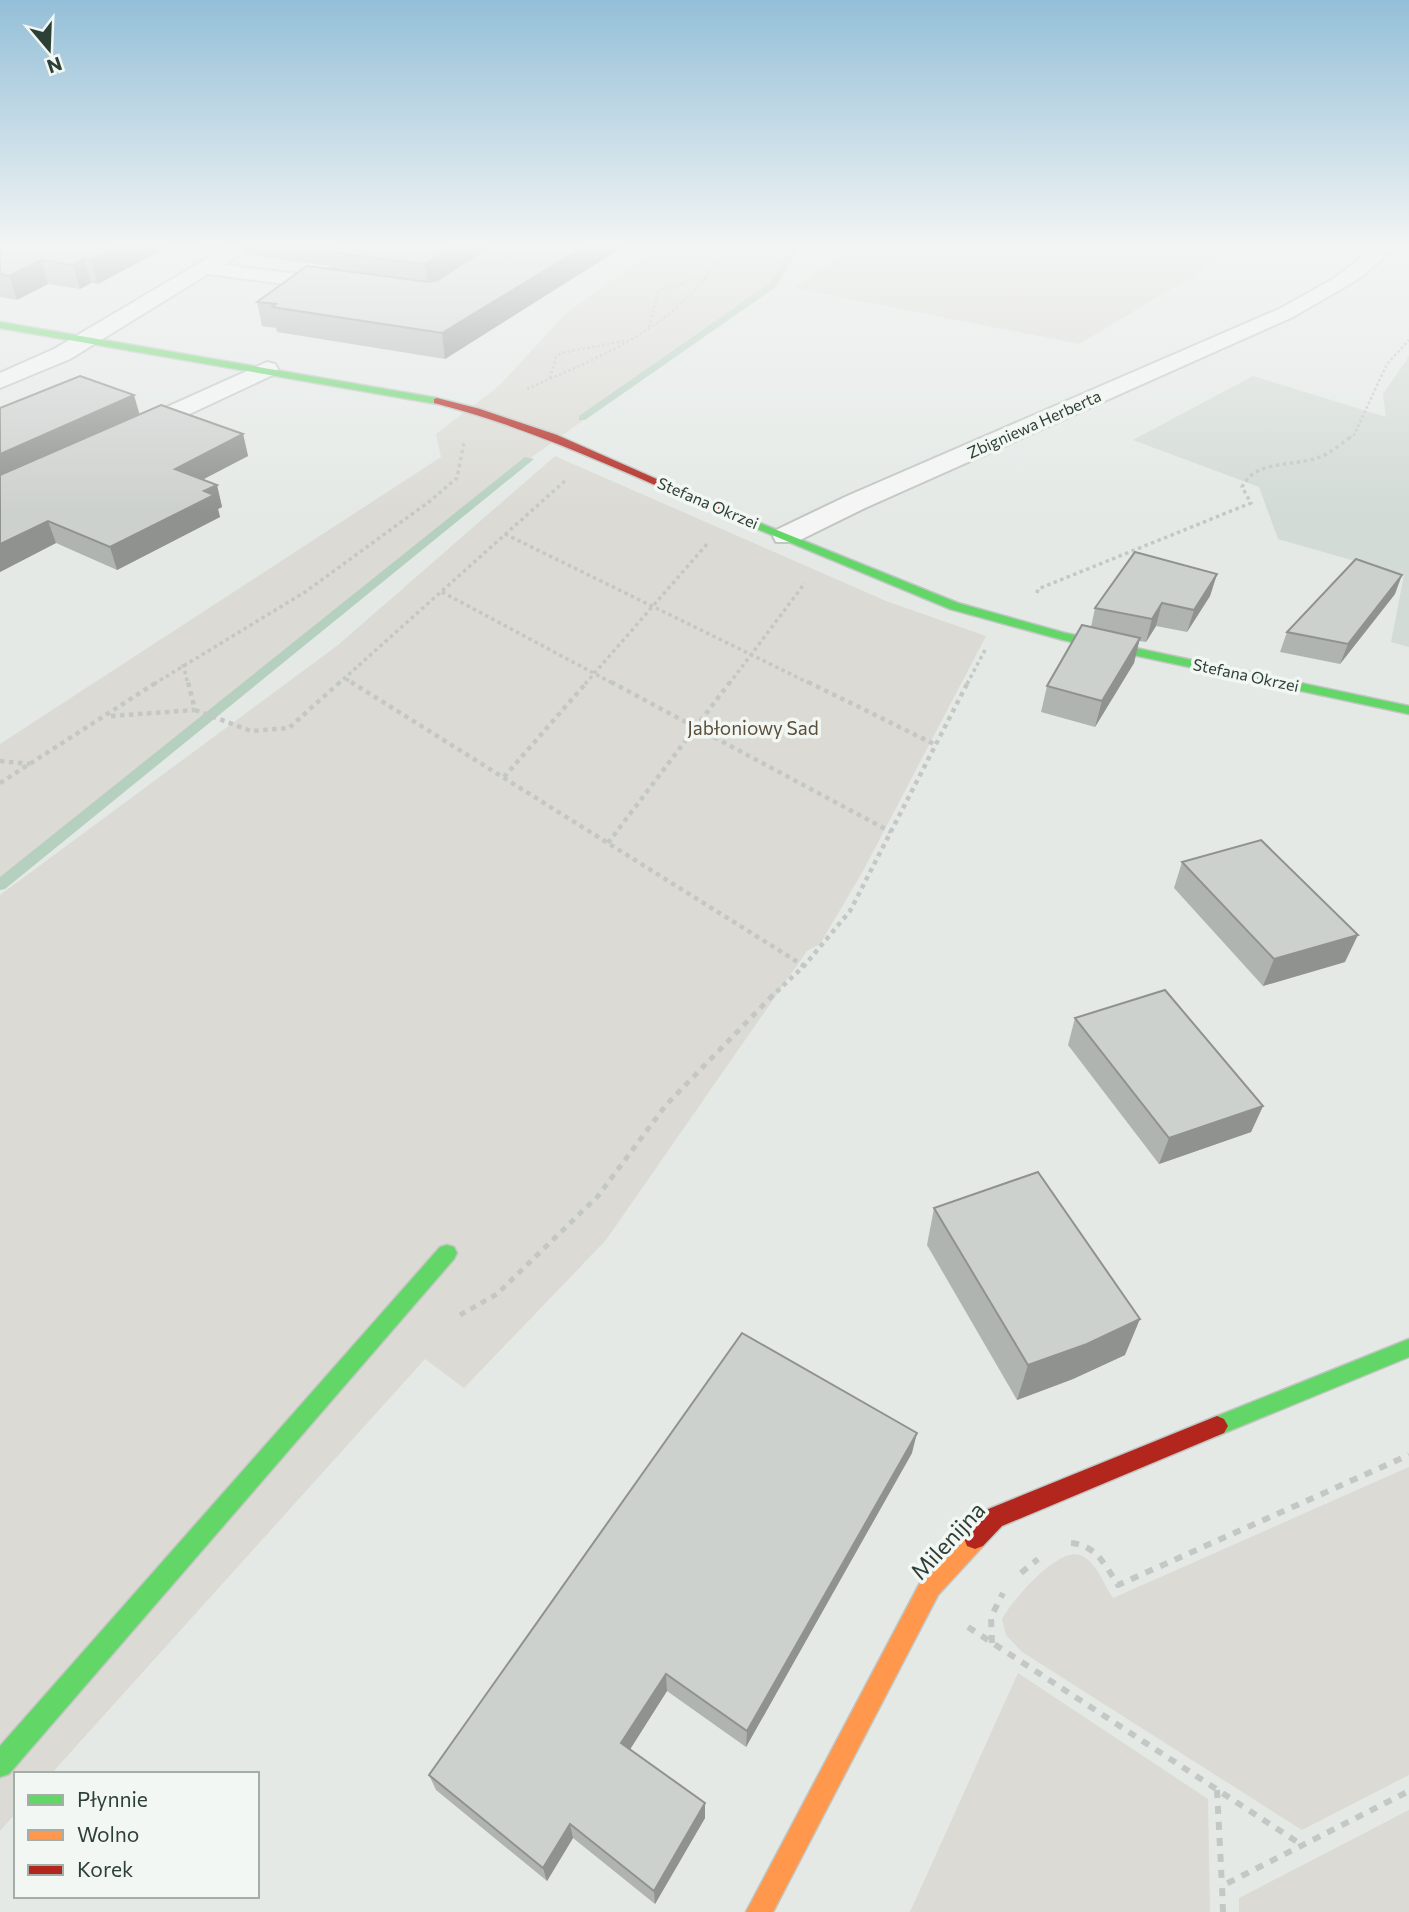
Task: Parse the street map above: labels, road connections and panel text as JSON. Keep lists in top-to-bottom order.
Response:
{
  "streets": {
    "street": ["Zbigniewa Herberta", "Stefana Okrzei", "Milenijna"]
  },
  "crossings": [
    ["Zbigniewa Herberta", "Stefana Okrzei"]
  ],
  "parks": ["Jabłoniowy Sad"],
  "legend": ["Płynnie", "Wolno", "Korek"],
  "north": "bottom"
}
